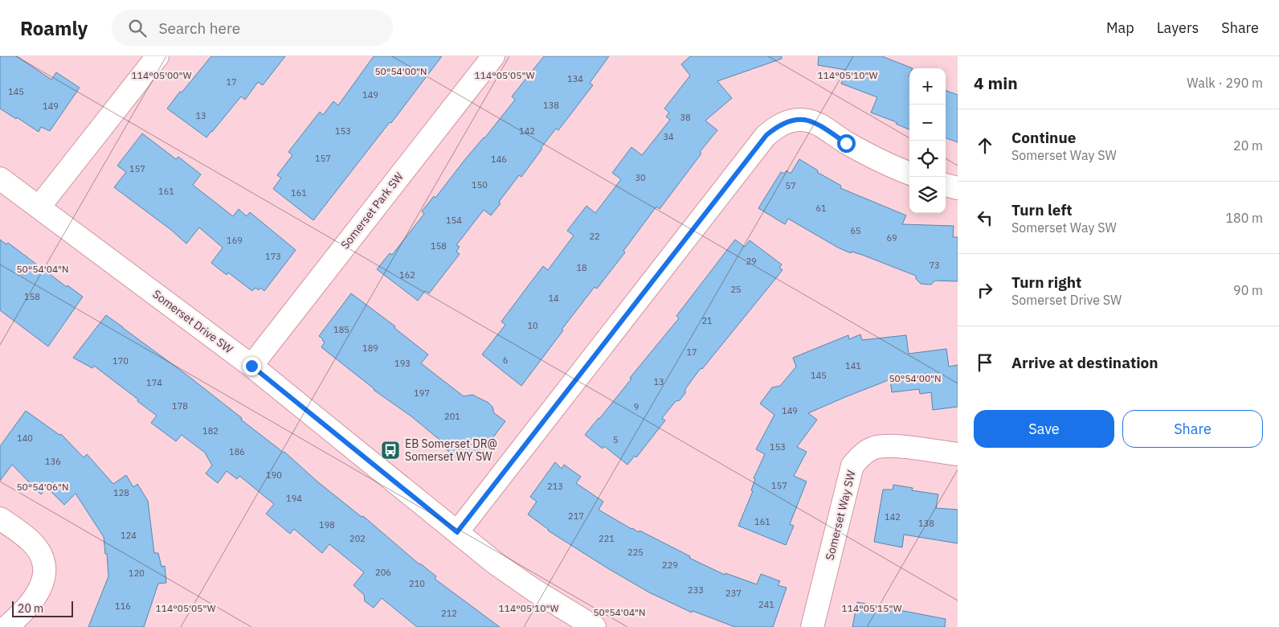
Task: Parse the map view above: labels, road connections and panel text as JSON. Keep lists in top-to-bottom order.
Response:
{
  "streets": {
    "street": ["Somerset Park SW", "Somerset Drive SW", "Somerset Way SW"]
  },
  "crossings": [
    ["Somerset Park SW", "Somerset Drive SW"]
  ],
  "places": {
    "bus stop": ["EB Somerset DR@ Somerset WY SW"]
  },
  "house_numbers": [
    "134",
    "17",
    "145",
    "149",
    "138",
    "149",
    "13",
    "38",
    "153",
    "142",
    "34",
    "157",
    "146",
    "157",
    "30",
    "150",
    "57",
    "161",
    "161",
    "61",
    "154",
    "65",
    "22",
    "69",
    "169",
    "158",
    "173",
    "29",
    "73",
    "18",
    "162",
    "25",
    "158",
    "14",
    "21",
    "10",
    "185",
    "189",
    "17",
    "6",
    "170",
    "193",
    "141",
    "145",
    "13",
    "174",
    "197",
    "178",
    "9",
    "149",
    "201",
    "182",
    "140",
    "5",
    "153",
    "186",
    "136",
    "190",
    "157",
    "213",
    "128",
    "194",
    "217",
    "142",
    "161",
    "138",
    "198",
    "124",
    "202",
    "221",
    "225",
    "229",
    "206",
    "120",
    "210",
    "233",
    "237",
    "241",
    "116",
    "212"
  ],
  "scale_bar": "20 m",
  "page": {
    "header": "Roamly",
    "search": "Search here",
    "nav": ["Map", "Layers", "Share"],
    "heading": ["4 min", "Walk · 290 m"],
    "map_buttons": ["+", "−"],
    "list": [
      ["Continue", "Somerset Way SW", "20 m"],
      ["Turn left", "Somerset Way SW", "180 m"],
      ["Turn right", "Somerset Drive SW", "90 m"],
      "Arrive at destination"
    ],
    "buttons": ["Save", "Share"],
    "scale": "20 m"
  },
  "coordinates": [
    "50°54'00\"N",
    "114°05'00\"W",
    "114°05'05\"W",
    "114°05'10\"W",
    "50°54'04\"N",
    "50°54'06\"N",
    "114°05'15\"W"
  ]
}
